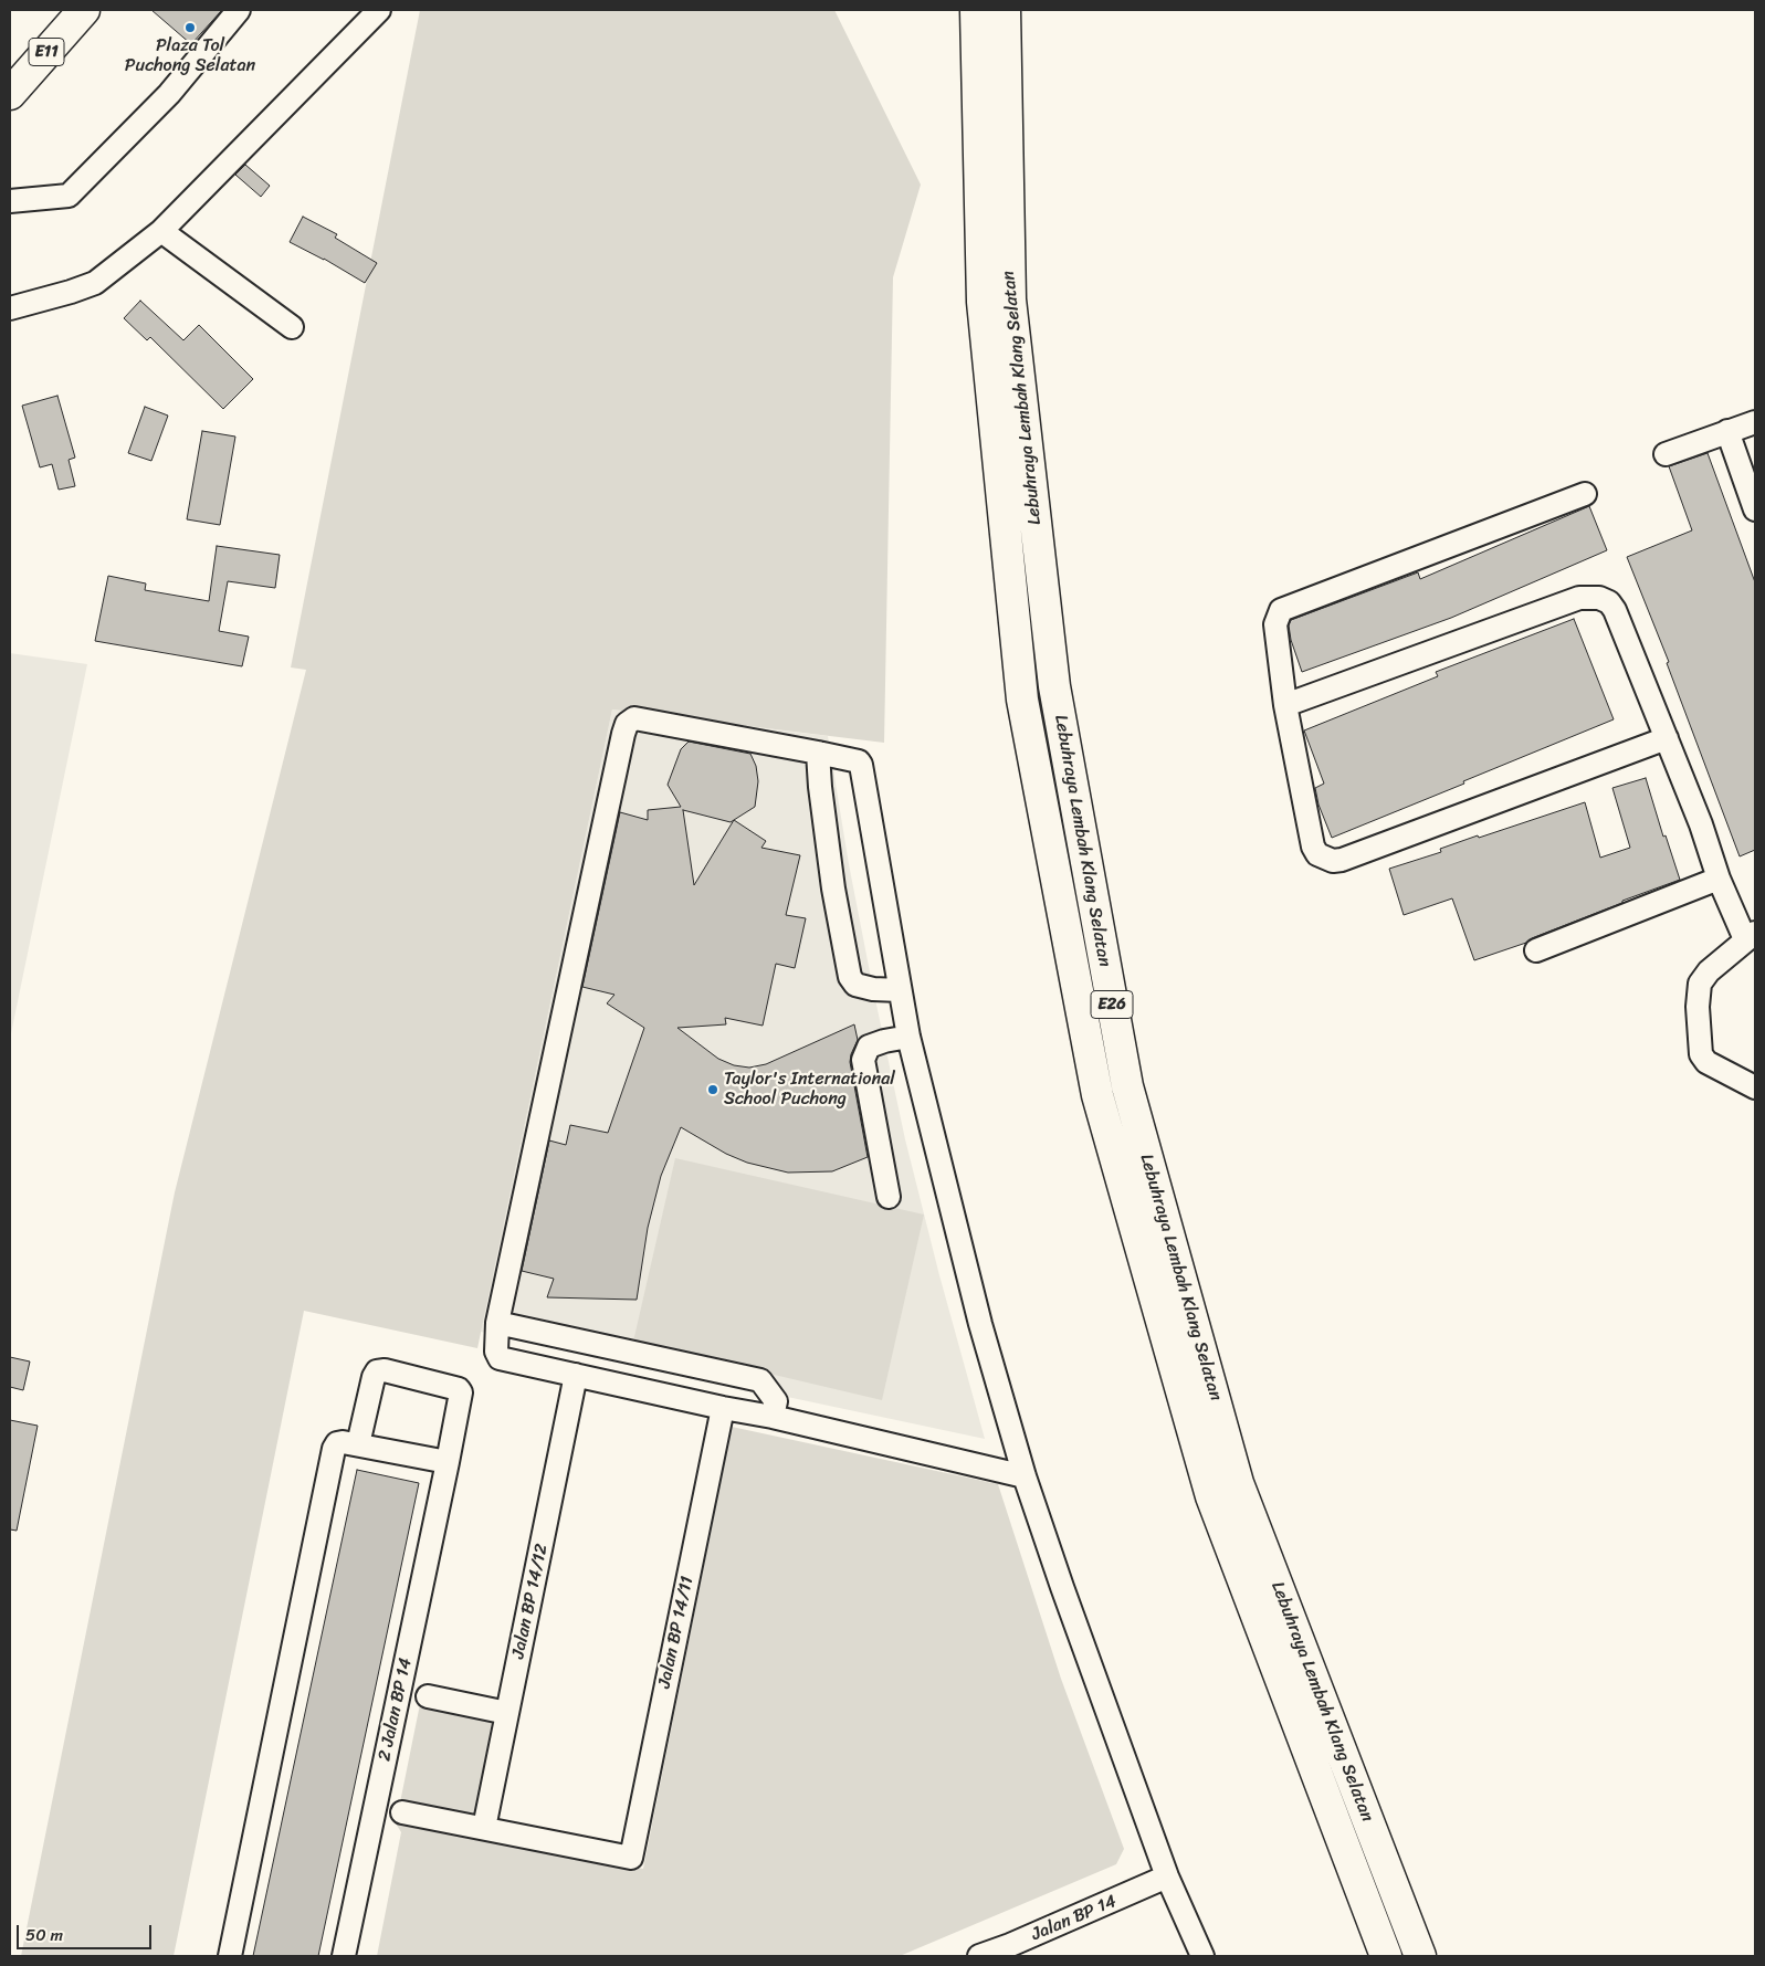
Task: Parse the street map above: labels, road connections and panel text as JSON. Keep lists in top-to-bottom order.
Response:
{
  "streets": {
    "highway": ["E11", "Lebuhraya Lembah Klang Selatan", "E26"],
    "street": [
      "Jalan BP 14/12",
      "Jalan BP 14/11",
      "2 Jalan BP 14",
      "Jalan BP 14"
    ]
  },
  "crossings": [
    ["Jalan BP 14/12", "Jalan BP 14/11"]
  ],
  "places": ["Plaza Tol Puchong Selatan", "Taylor's International School Puchong"],
  "scale_bar": "50 m"
}
